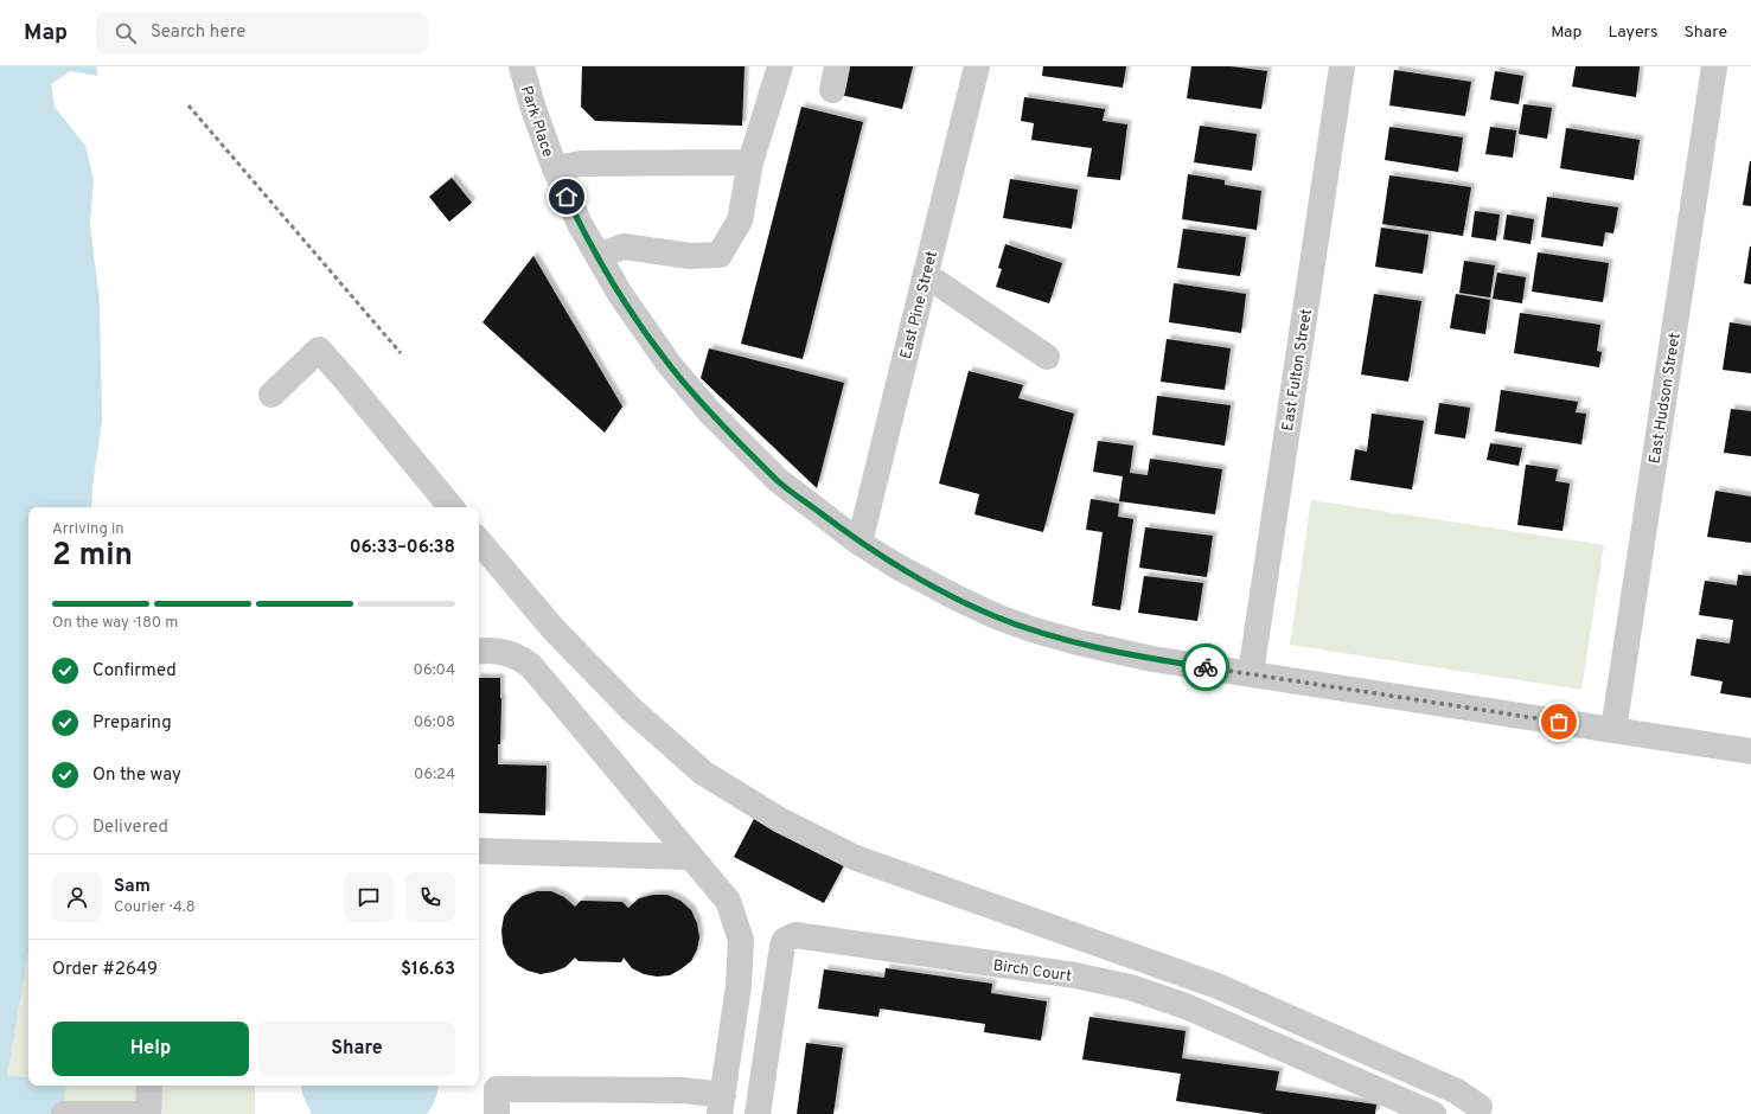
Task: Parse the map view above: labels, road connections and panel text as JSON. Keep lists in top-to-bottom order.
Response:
{
  "streets": {
    "street": [
      "Park Place",
      "East Pine Street",
      "East Fulton Street",
      "East Hudson Street",
      "Birch Court"
    ]
  },
  "crossings": [
    ["Park Place", "East Pine Street"],
    ["Park Place", "East Fulton Street"],
    ["Park Place", "East Hudson Street"]
  ],
  "page": {
    "header": "Map",
    "search": "Search here",
    "nav": ["Map", "Layers", "Share"],
    "heading": ["2 min", "Arriving in", "06:33–06:38"],
    "panel": [
      "Sam",
      "Courier · 4.8",
      "Order #2649",
      "$16.63"
    ],
    "bar": "On the way · 180 m",
    "list": [
      ["Confirmed", "06:04"],
      ["Preparing", "06:08"],
      ["On the way", "06:24"],
      "Delivered"
    ],
    "buttons": ["Help", "Share"]
  }
}
